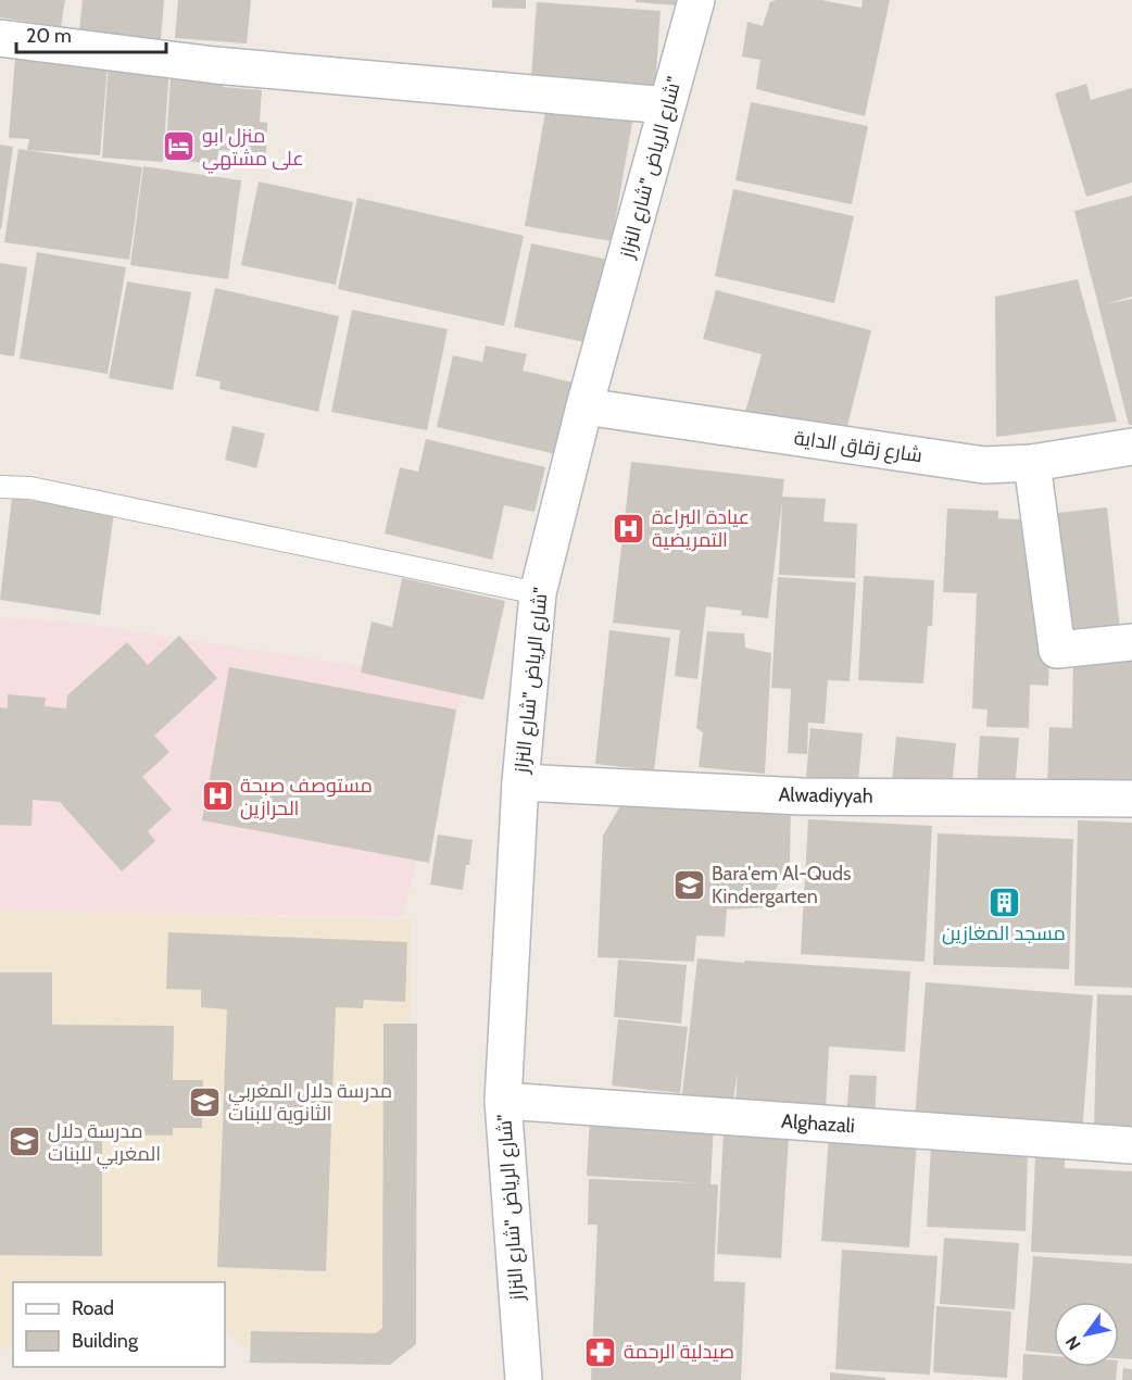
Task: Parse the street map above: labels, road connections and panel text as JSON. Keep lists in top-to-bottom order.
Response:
{
  "streets": {
    "street": [
      "شارع الرياض \"شارع النزاز\"",
      "شارع زقاق الداية",
      "Alwadiyyah",
      "Alghazali"
    ]
  },
  "crossings": [
    ["شارع الرياض \"شارع النزاز\"", "شارع زقاق الداية"],
    ["شارع الرياض \"شارع النزاز\"", "Alwadiyyah"],
    ["شارع الرياض \"شارع النزاز\"", "Alghazali"]
  ],
  "places": {
    "hotel": ["منزل ابو على مشتهي"],
    "hospital": ["عيادة البراءة التمريضية", "مستوصف صبحة الحرازين"],
    "school or university": ["Bara'em Al-Quds Kindergarten", "مدرسة دلال المغربي الثانوية للبنات", "مدرسة دلال المغربي للبنات"],
    "building": ["مسجد المغازين"],
    "pharmacy": ["صيدلية الرحمة"]
  },
  "legend": ["Road", "Building"],
  "scale_bar": "20 m",
  "north": "bottom left"
}
